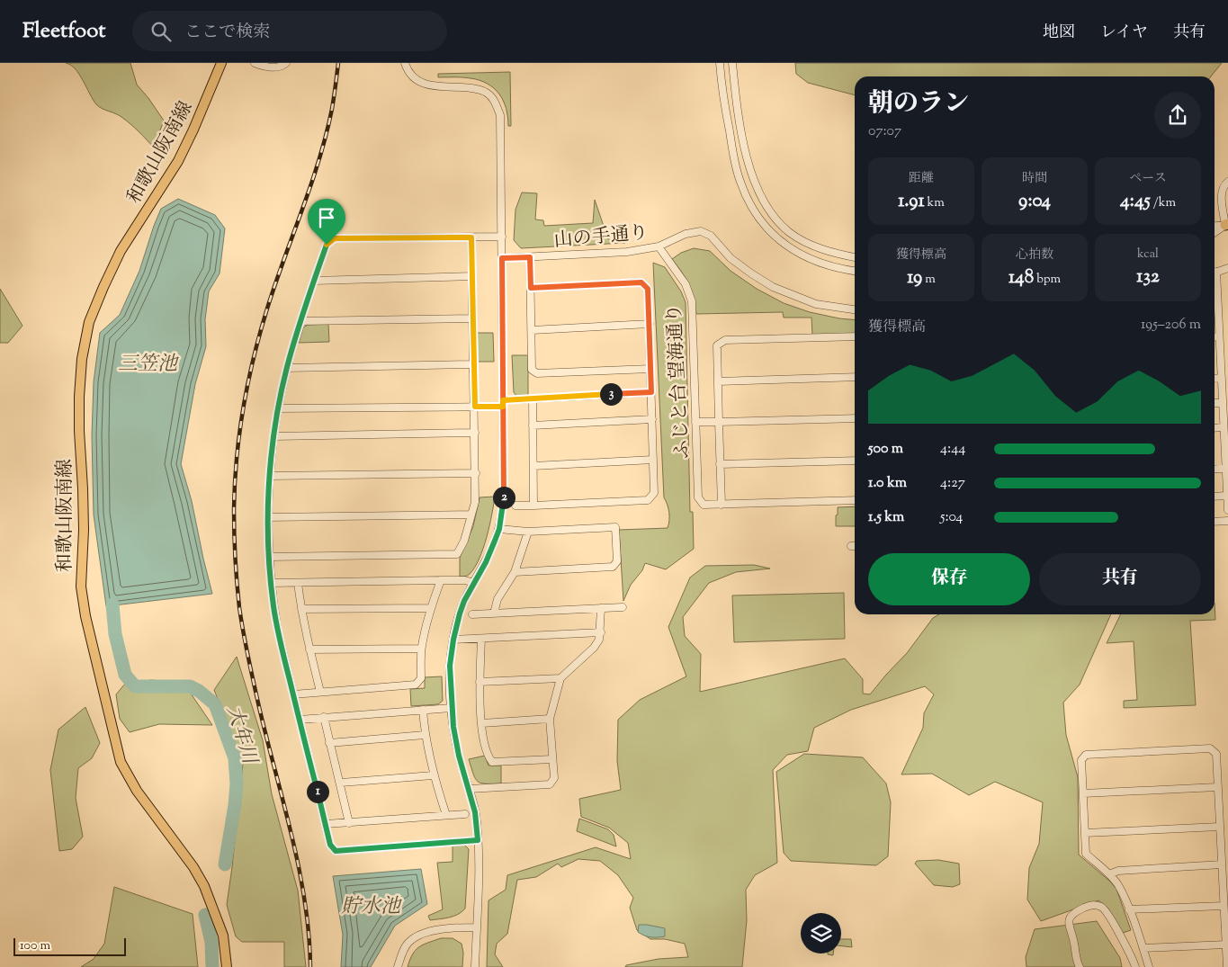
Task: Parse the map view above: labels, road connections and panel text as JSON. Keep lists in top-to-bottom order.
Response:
{
  "streets": {
    "main road": ["和歌山阪南線"],
    "street": ["山の手通り", "ふじと台 望海通り"]
  },
  "crossings": [
    ["山の手通り", "ふじと台 望海通り"]
  ],
  "water": ["三笠池", "大年川", "貯水池"],
  "scale_bar": "100 m",
  "page": {
    "header": "Fleetfoot",
    "search": "ここで検索",
    "nav": ["地図", "レイヤ", "共有"],
    "heading": ["朝のラン", "07:07"],
    "stats": [
      ["距離", "1.91 km"],
      ["時間", "9:04"],
      ["ペース", "4:45 /km"],
      ["獲得標高", "19 m"],
      ["心拍数", "148 bpm"],
      ["kcal", "132"]
    ],
    "chart": ["獲得標高", "195–206 m"],
    "pins": ["3", "2", "1"],
    "list": [
      {
        "name": "500 m",
        "note": "4:44"
      },
      {
        "name": "1.0 km",
        "note": "4:27"
      },
      {
        "name": "1.5 km",
        "note": "5:04"
      }
    ],
    "buttons": ["保存", "共有"],
    "scale": "100 m"
  }
}
